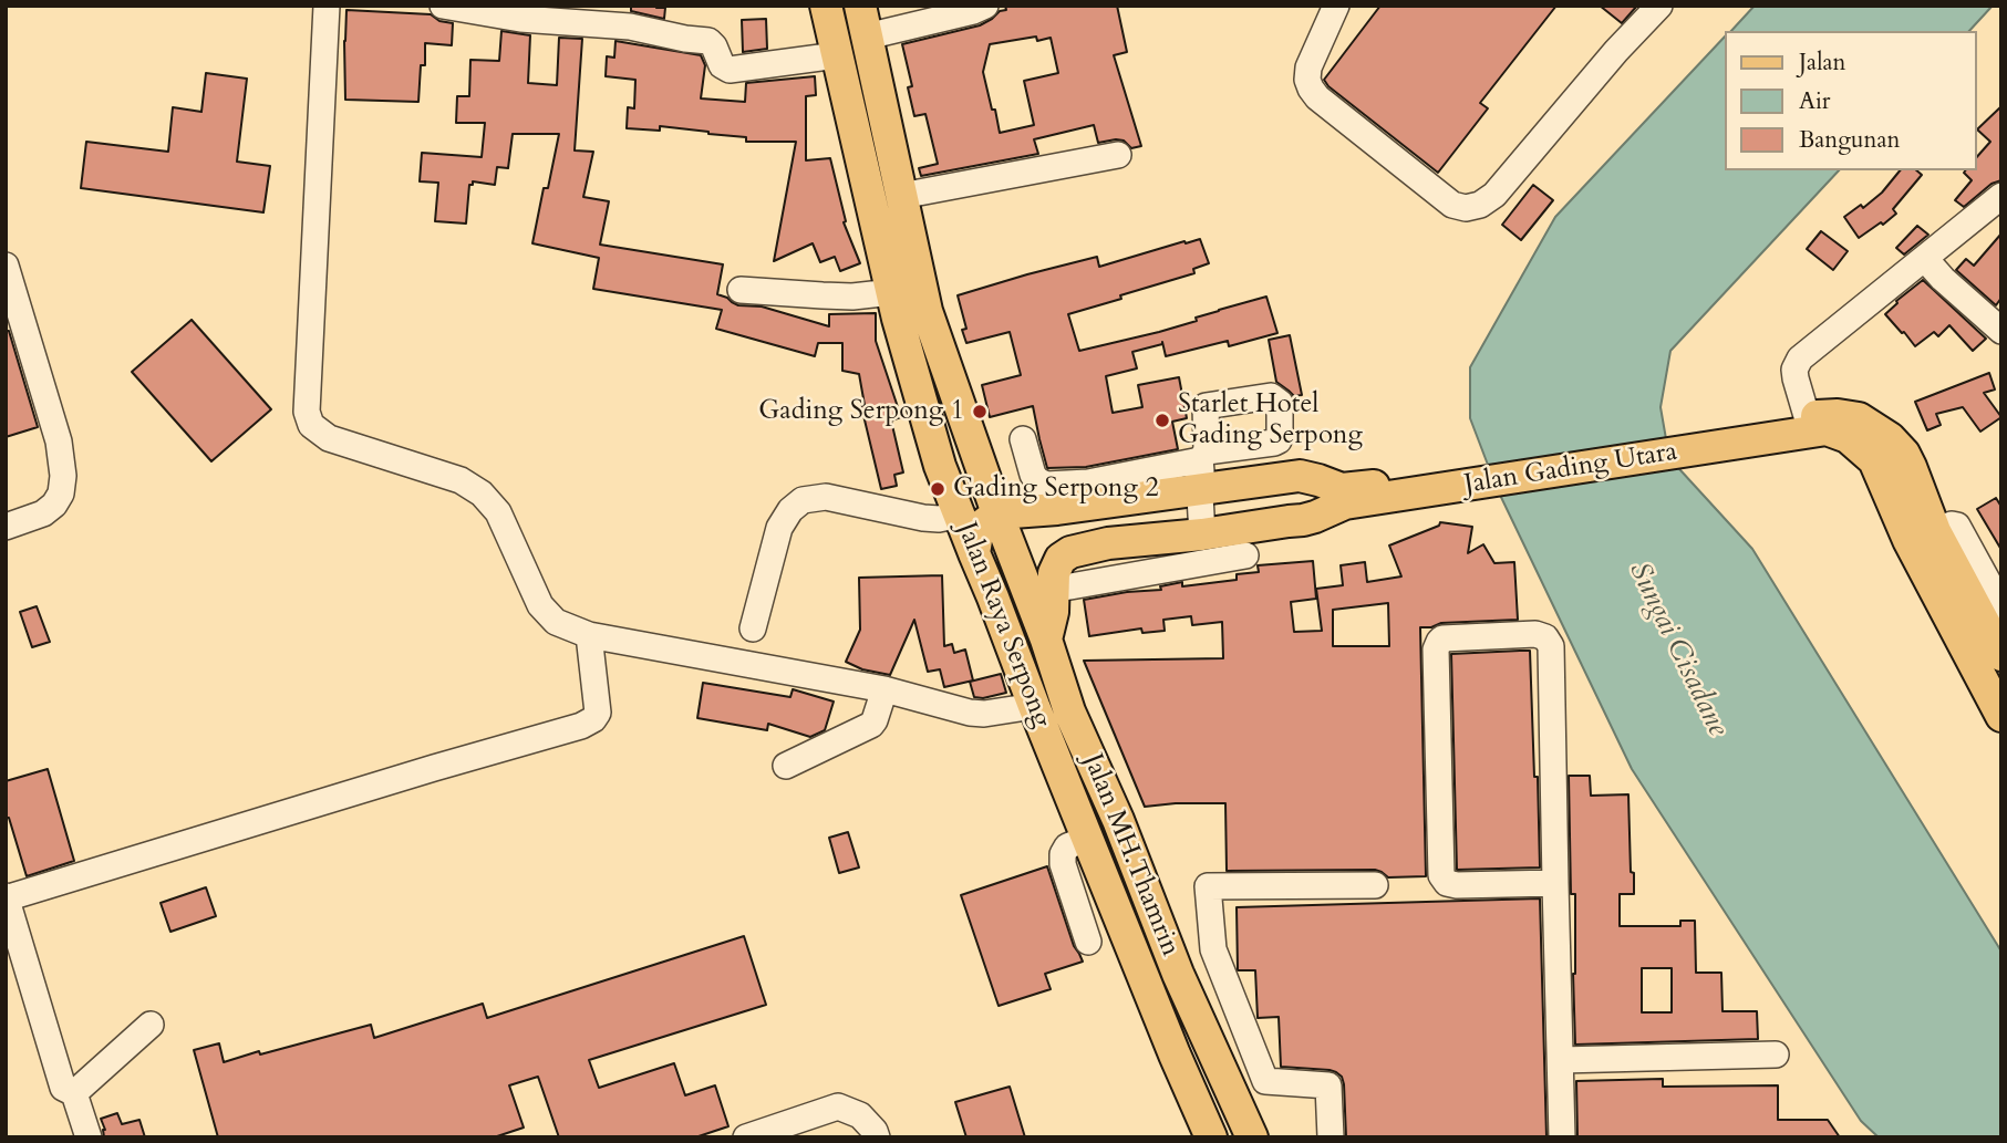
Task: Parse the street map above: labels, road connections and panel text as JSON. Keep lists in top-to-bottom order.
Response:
{
  "streets": {
    "main road": ["Jalan Gading Utara", "Jalan Raya Serpong", "Jalan MH.Thamrin"]
  },
  "crossings": [
    ["Jalan Gading Utara", "Jalan Raya Serpong"],
    ["Jalan Gading Utara", "Jalan MH.Thamrin"],
    ["Jalan Raya Serpong", "Jalan MH.Thamrin"]
  ],
  "water": ["Sungai Cisadane"],
  "places": ["Gading Serpong 1", "Starlet Hotel Gading Serpong", "Gading Serpong 2"],
  "legend": ["Jalan", "Air", "Bangunan"]
}
